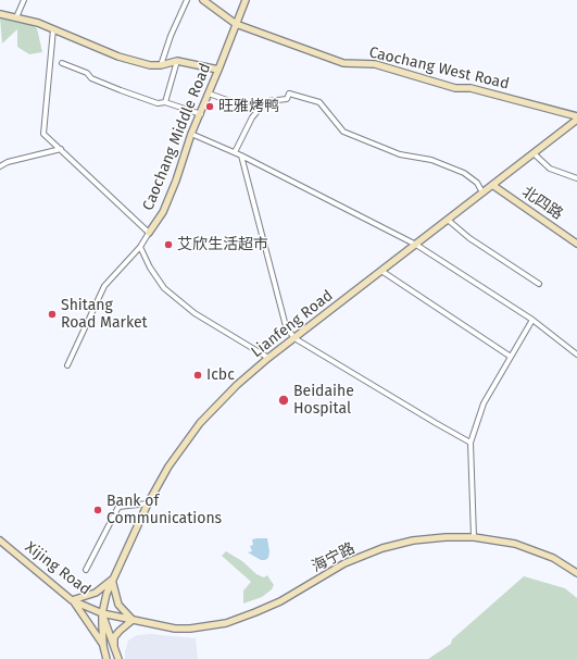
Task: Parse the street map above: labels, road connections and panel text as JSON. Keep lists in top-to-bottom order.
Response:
{
  "streets": {
    "main road": [
      "Caochang West Road",
      "Caochang Middle Road",
      "北四路",
      "Lianfeng Road",
      "海宁路",
      "Xijing Road"
    ]
  },
  "crossings": [
    ["Caochang West Road", "Caochang Middle Road"],
    ["北四路", "Lianfeng Road"],
    ["Lianfeng Road", "海宁路"],
    ["Lianfeng Road", "Xijing Road"],
    ["海宁路", "Xijing Road"]
  ],
  "places": [
    "旺雅烤鸭",
    "艾欣生活超市",
    "Shitang Road Market",
    "Icbc",
    "Beidaihe Hospital",
    "Bank of Communications"
  ]
}
